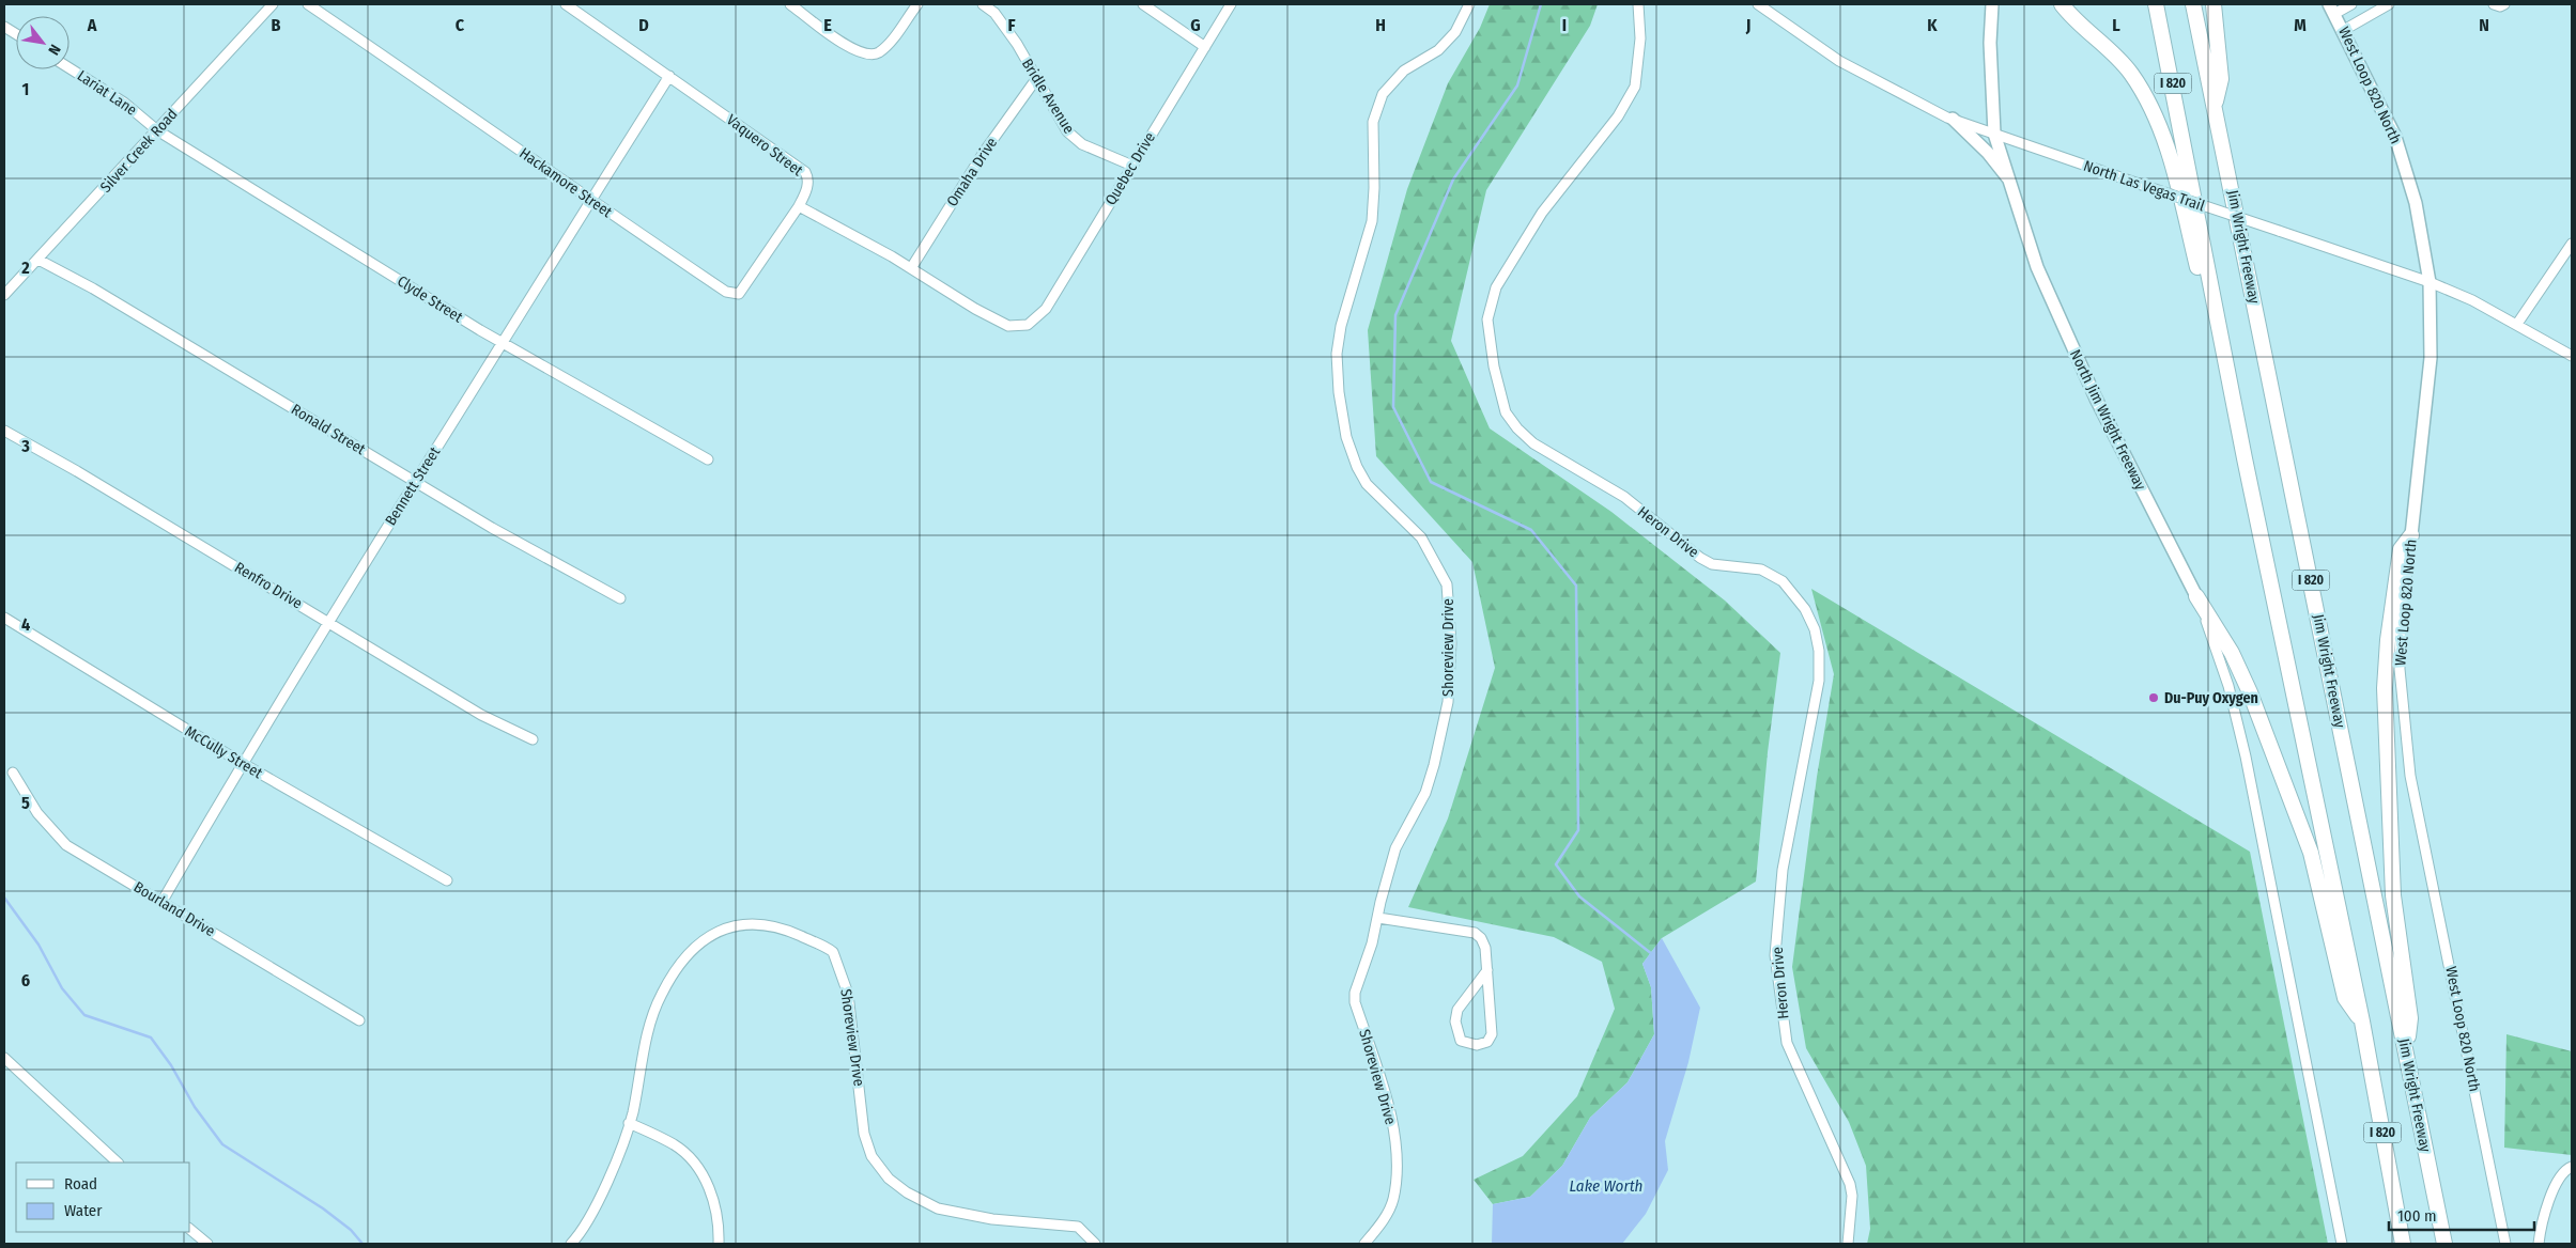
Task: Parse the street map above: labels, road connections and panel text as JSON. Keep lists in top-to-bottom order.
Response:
{
  "streets": {
    "highway": ["I 820", "Jim Wright Freeway"],
    "main road": ["West Loop 820 North", "North Jim Wright Freeway"],
    "street": [
      "Lariat Lane",
      "Bridle Avenue",
      "Vaquero Street",
      "Silver Creek Road",
      "Quebec Drive",
      "Omaha Drive",
      "Hackamore Street",
      "North Las Vegas Trail",
      "Clyde Street",
      "Ronald Street",
      "Bennett Street",
      "Heron Drive",
      "Renfro Drive",
      "Shoreview Drive",
      "McCully Street",
      "Bourland Drive"
    ]
  },
  "crossings": [
    ["West Loop 820 North", "North Las Vegas Trail"],
    ["Lariat Lane", "Silver Creek Road"],
    ["Lariat Lane", "Clyde Street"],
    ["Bridle Avenue", "Quebec Drive"],
    ["Bridle Avenue", "Omaha Drive"],
    ["Vaquero Street", "Hackamore Street"],
    ["Vaquero Street", "Bennett Street"],
    ["Silver Creek Road", "Clyde Street"],
    ["Silver Creek Road", "Ronald Street"],
    ["Quebec Drive", "Omaha Drive"],
    ["Hackamore Street", "Bennett Street"],
    ["North Las Vegas Trail", "North Jim Wright Freeway"],
    ["Clyde Street", "Bennett Street"],
    ["Ronald Street", "Bennett Street"],
    ["Bennett Street", "Renfro Drive"],
    ["Bennett Street", "McCully Street"],
    ["Bennett Street", "Bourland Drive"]
  ],
  "water": ["Lake Worth"],
  "places": ["Du-Puy Oxygen"],
  "legend": ["Road", "Water"],
  "scale_bar": "100 m",
  "north": "bottom right",
  "grid": {
    "columns": [
      "A",
      "B",
      "C",
      "D",
      "E",
      "F",
      "G",
      "H",
      "I",
      "J",
      "K",
      "L",
      "M",
      "N"
    ],
    "rows": [
      "1",
      "2",
      "3",
      "4",
      "5",
      "6"
    ]
  }
}
